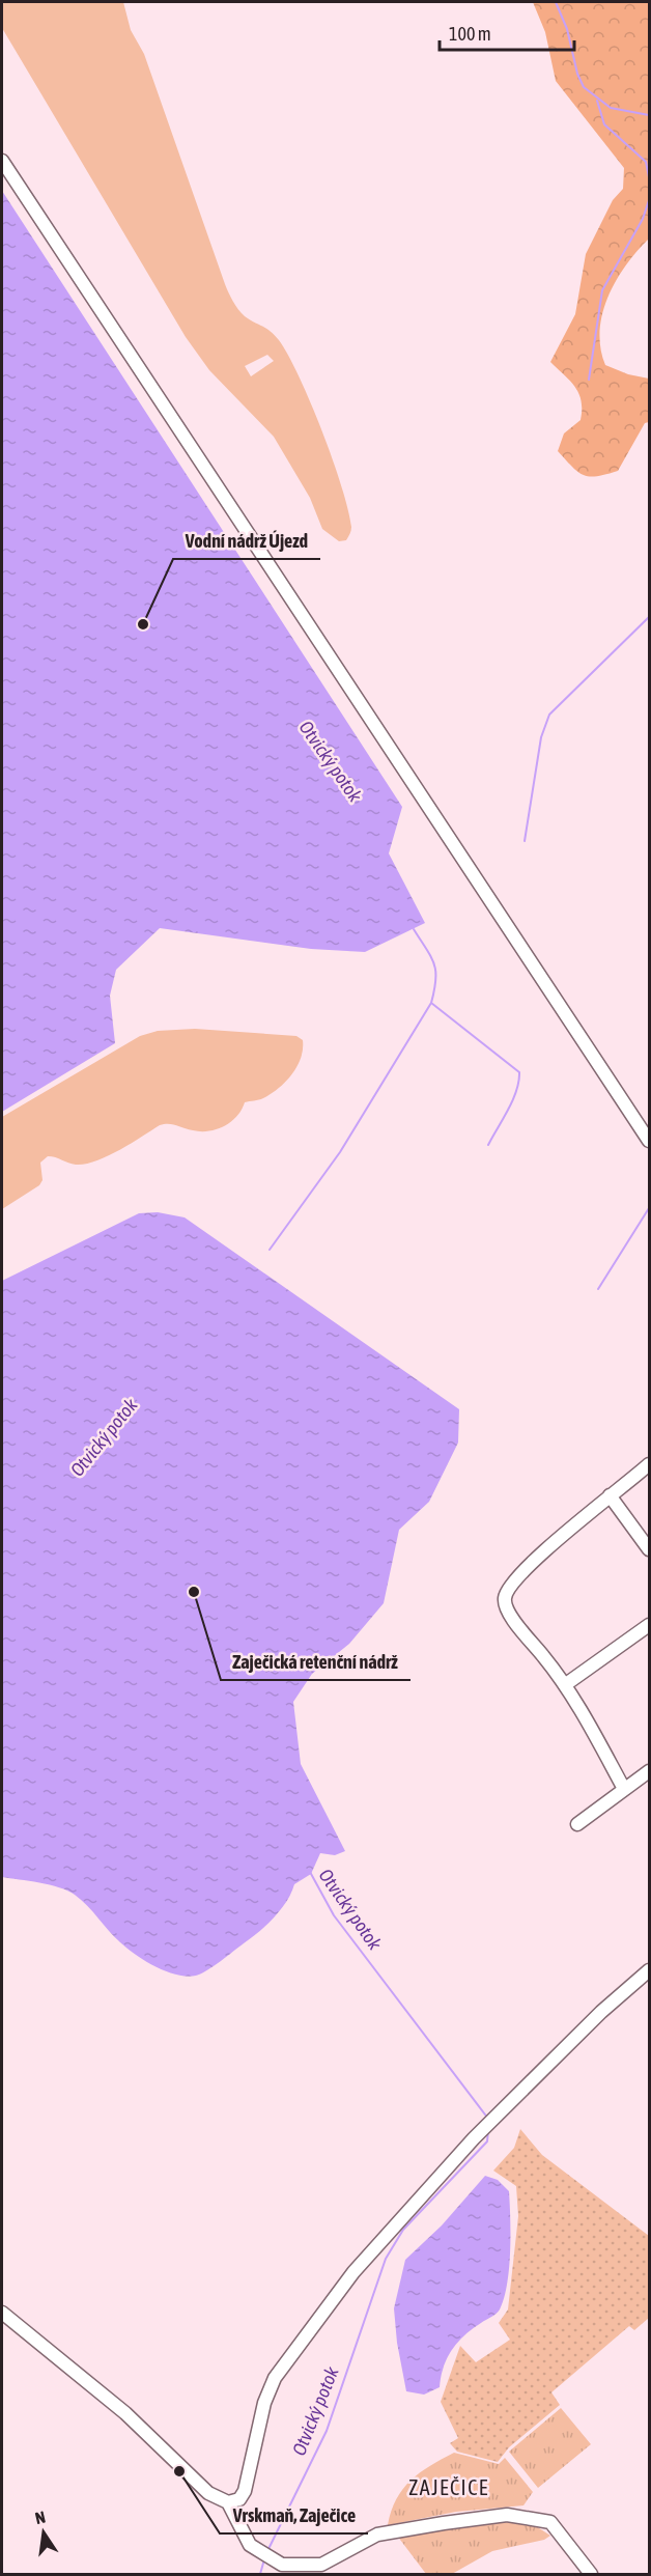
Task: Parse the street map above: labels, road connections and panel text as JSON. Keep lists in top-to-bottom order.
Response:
{
  "districts": ["ZAJEČICE"],
  "water": ["Otvický potok"],
  "places": ["Vodní nádrž Újezd", "Zaječická retenční nádrž", "Vrskmaň, Zaječice"],
  "scale_bar": "100 m",
  "north": "top"
}
